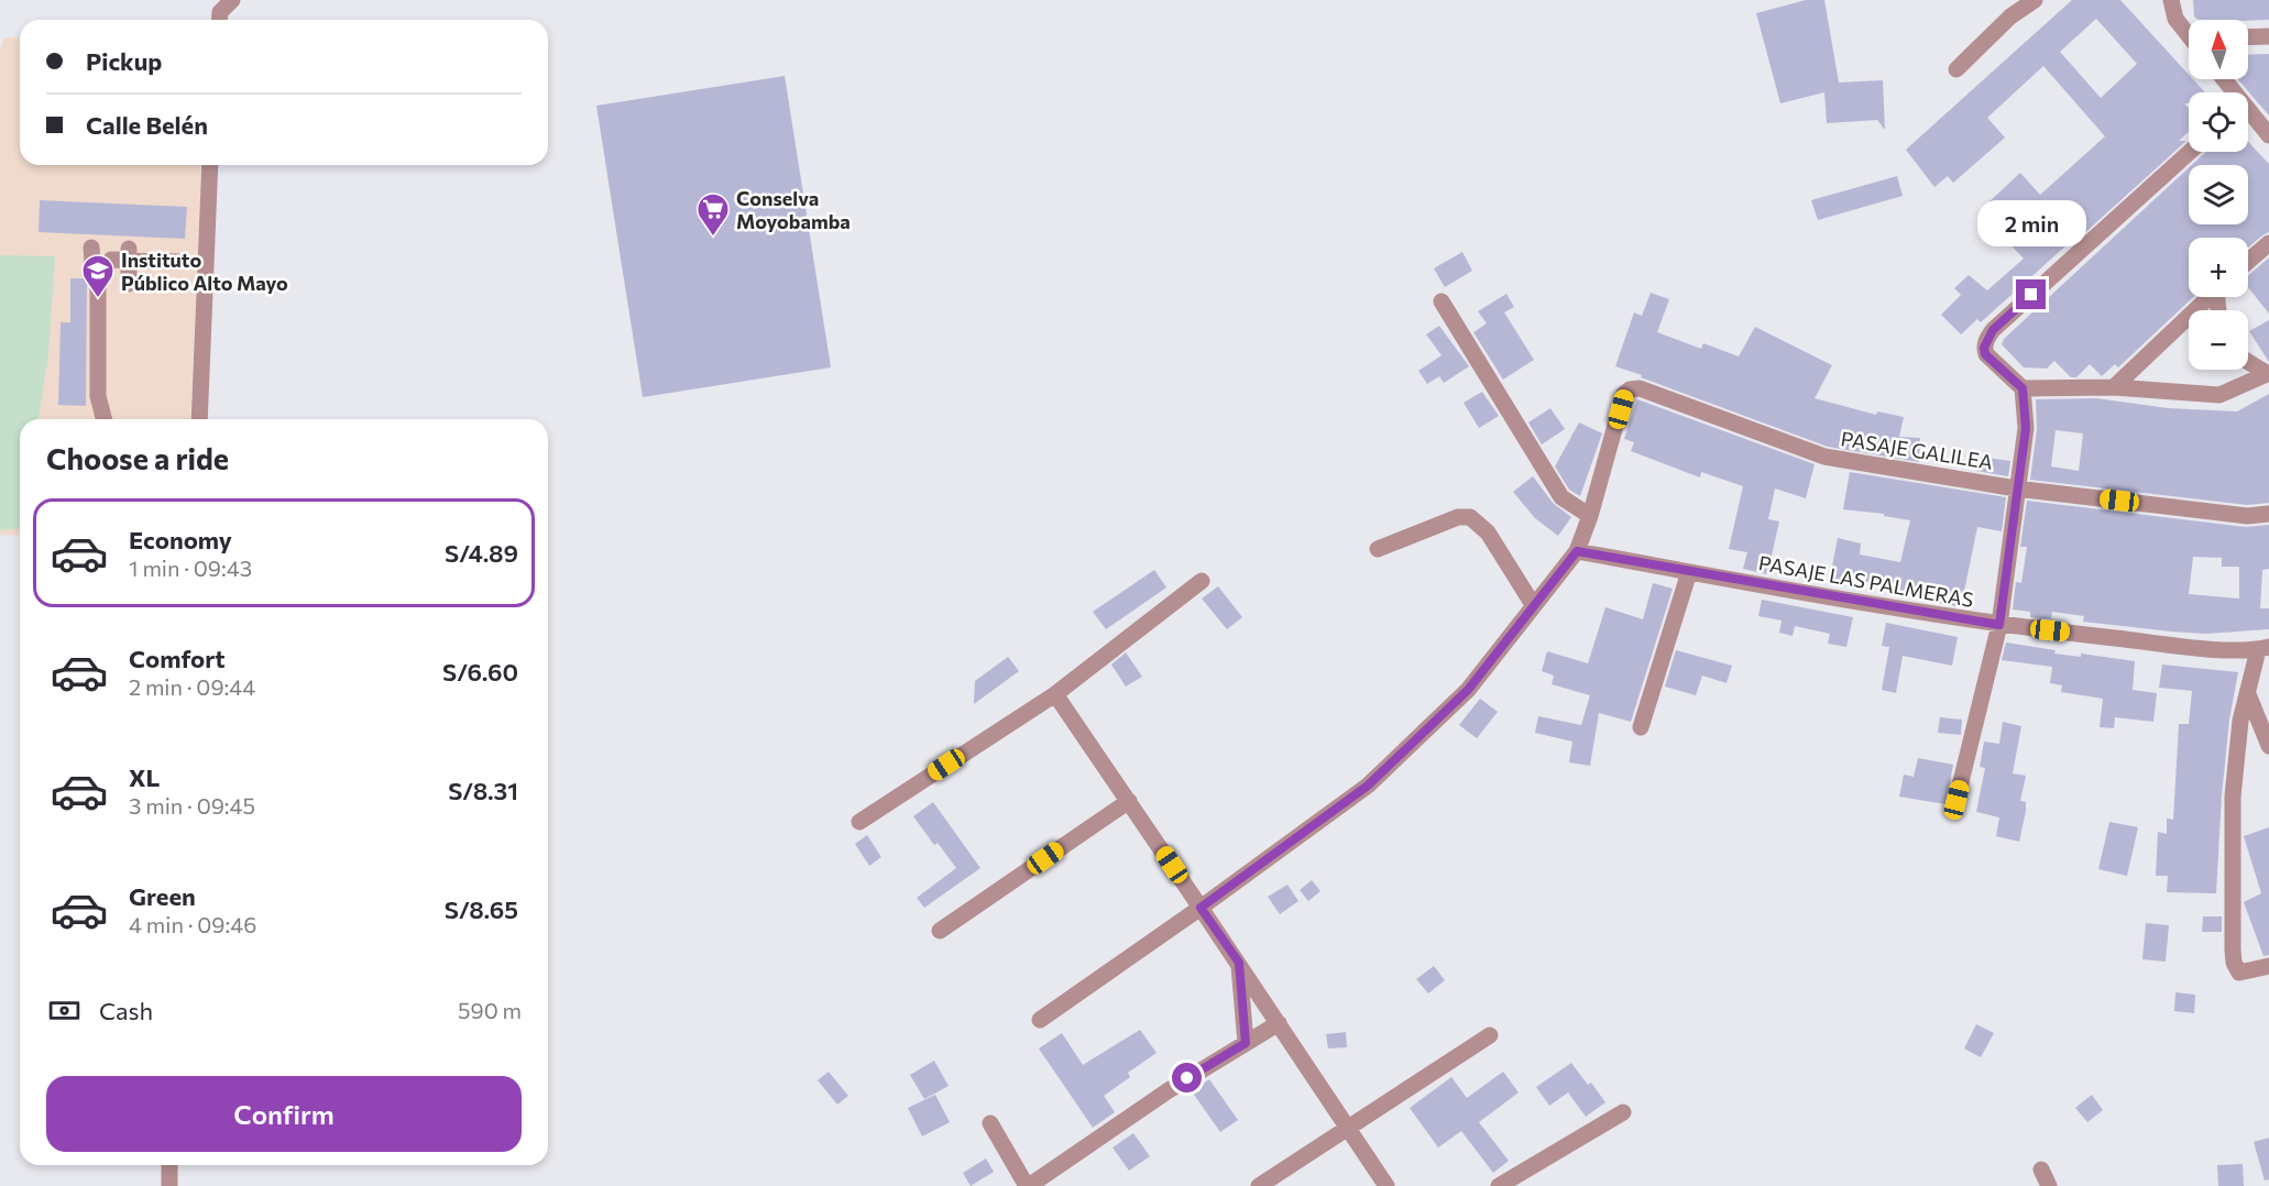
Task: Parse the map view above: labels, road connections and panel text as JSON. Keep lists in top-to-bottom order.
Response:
{
  "streets": {
    "street": ["PASAJE GALILEA", "PASAJE LAS PALMERAS"]
  },
  "places": {
    "supermarket": ["Conselva Moyobamba"],
    "school or university": ["Instituto Público Alto Mayo"]
  },
  "north": "top",
  "page": {
    "map_buttons": ["+", "−"],
    "banner": ["Pickup", "Calle Belén"],
    "bubble": "2 min",
    "heading": "Choose a ride",
    "list": [
      {
        "name": "Economy",
        "note": "1 min · 09:43",
        "value": "S/4.89"
      },
      {
        "name": "Comfort",
        "note": "2 min · 09:44",
        "value": "S/6.60"
      },
      {
        "name": "XL",
        "note": "3 min · 09:45",
        "value": "S/8.31"
      },
      {
        "name": "Green",
        "note": "4 min · 09:46",
        "value": "S/8.65"
      }
    ],
    "pay": ["Cash", "590 m"],
    "buttons": "Confirm"
  }
}
